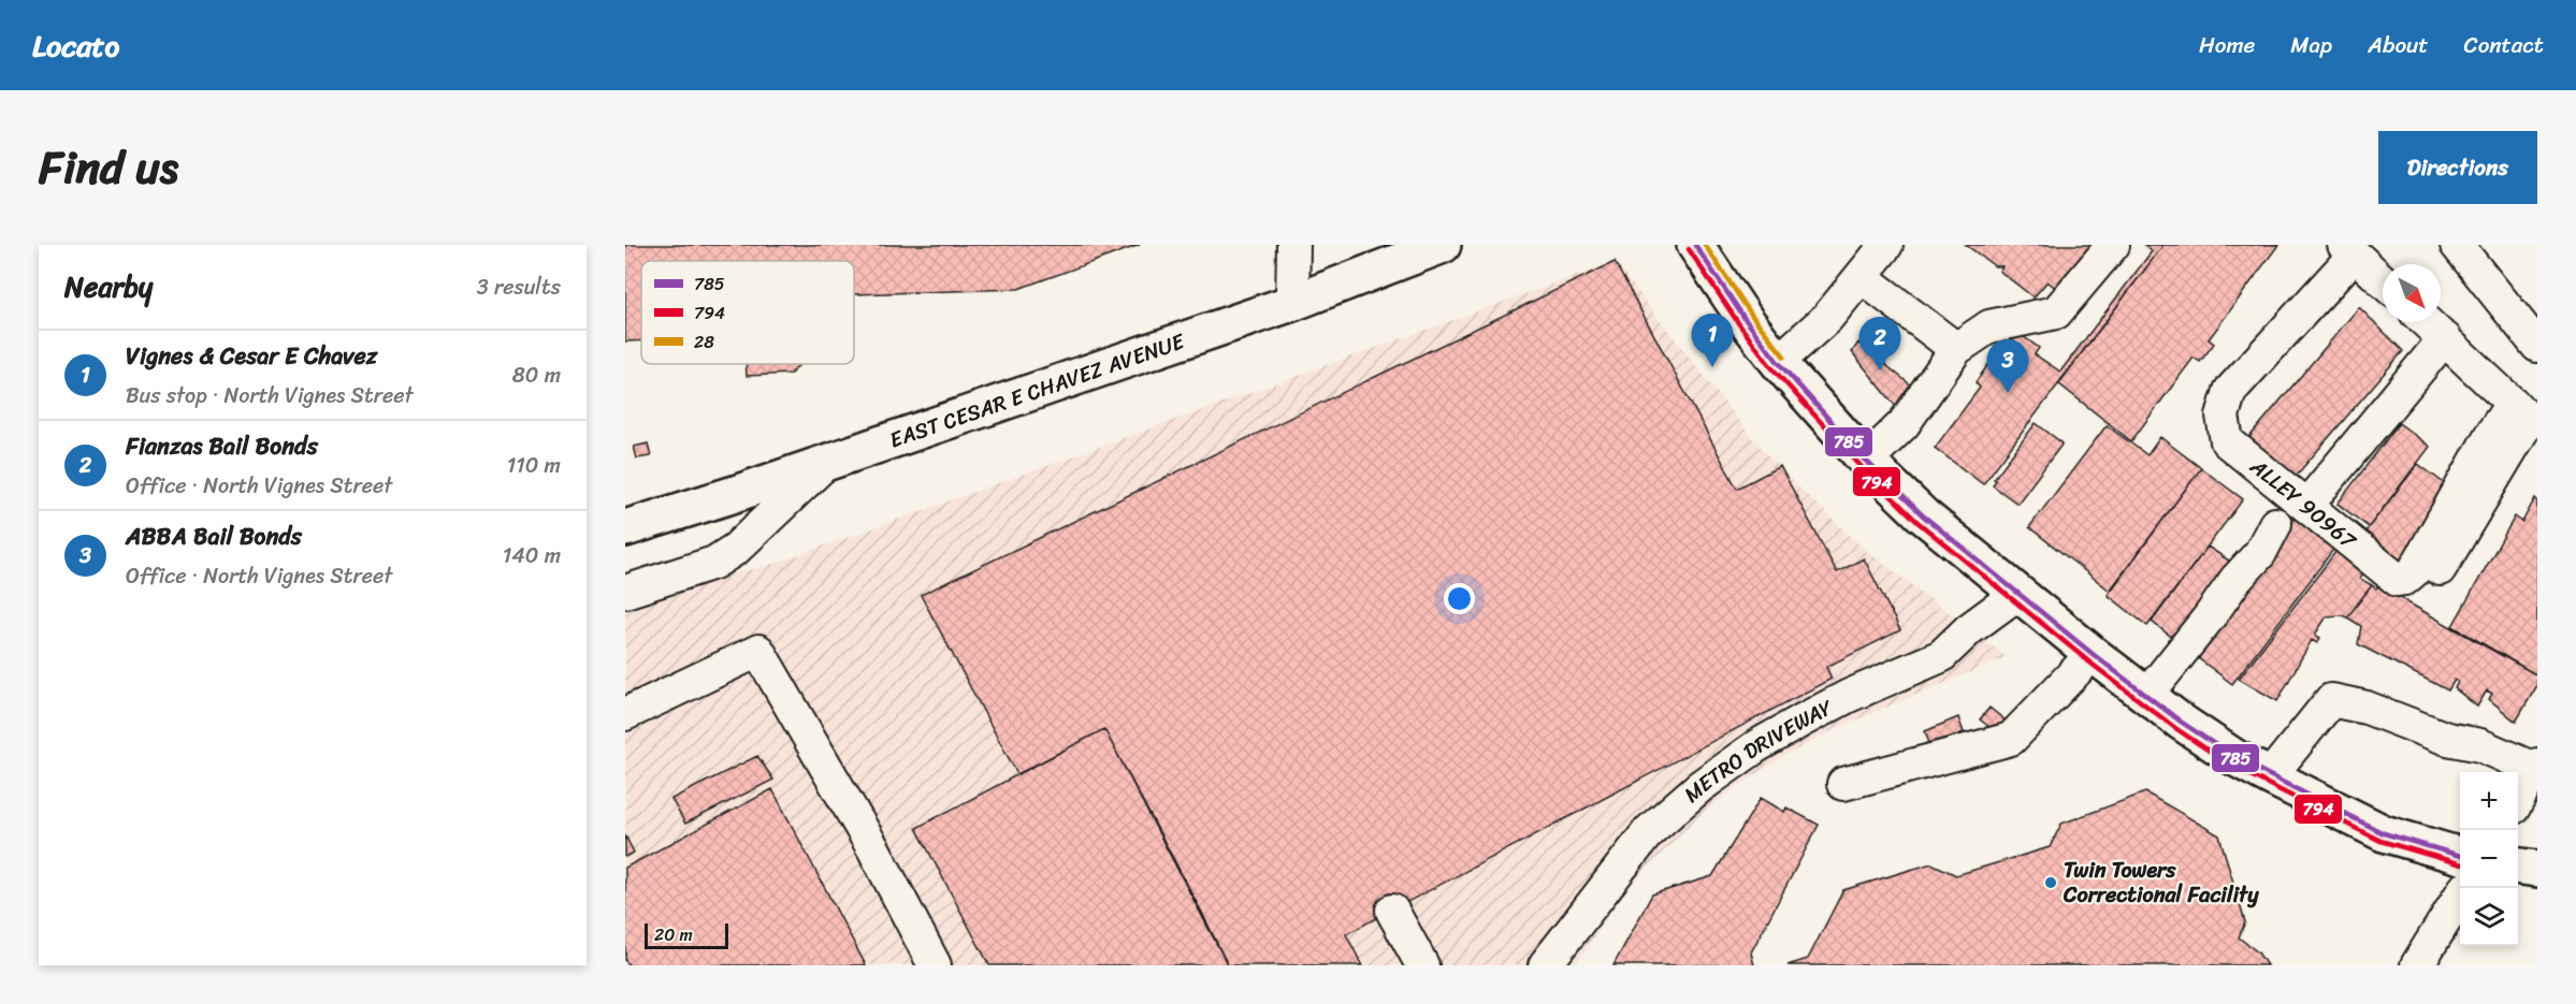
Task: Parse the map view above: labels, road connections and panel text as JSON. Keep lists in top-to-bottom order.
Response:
{
  "streets": {
    "main road": ["EAST CESAR E CHAVEZ AVENUE"],
    "street": ["ALLEY 90967", "METRO DRIVEWAY"]
  },
  "places": ["Twin Towers Correctional Facility"],
  "lines": ["transit line 785", "transit line 28", "transit line 794"],
  "legend": ["785", "794", "28"],
  "scale_bar": "20 m",
  "north": "bottom right",
  "page": {
    "header": "Locato",
    "nav": [
      "Home",
      "Map",
      "About",
      "Contact"
    ],
    "title": "Find us",
    "buttons": "Directions",
    "heading": ["Nearby", "3 results"],
    "pins": ["1", "2", "3"],
    "list": [
      {
        "mark": "1",
        "name": "Vignes & Cesar E Chavez",
        "note": "Bus stop · North Vignes Street",
        "value": "80 m"
      },
      {
        "mark": "2",
        "name": "Fianzas Bail Bonds",
        "note": "Office · North Vignes Street",
        "value": "110 m"
      },
      {
        "mark": "3",
        "name": "ABBA Bail Bonds",
        "note": "Office · North Vignes Street",
        "value": "140 m"
      }
    ],
    "map_buttons": ["+", "−"],
    "scale": "20 m"
  }
}
